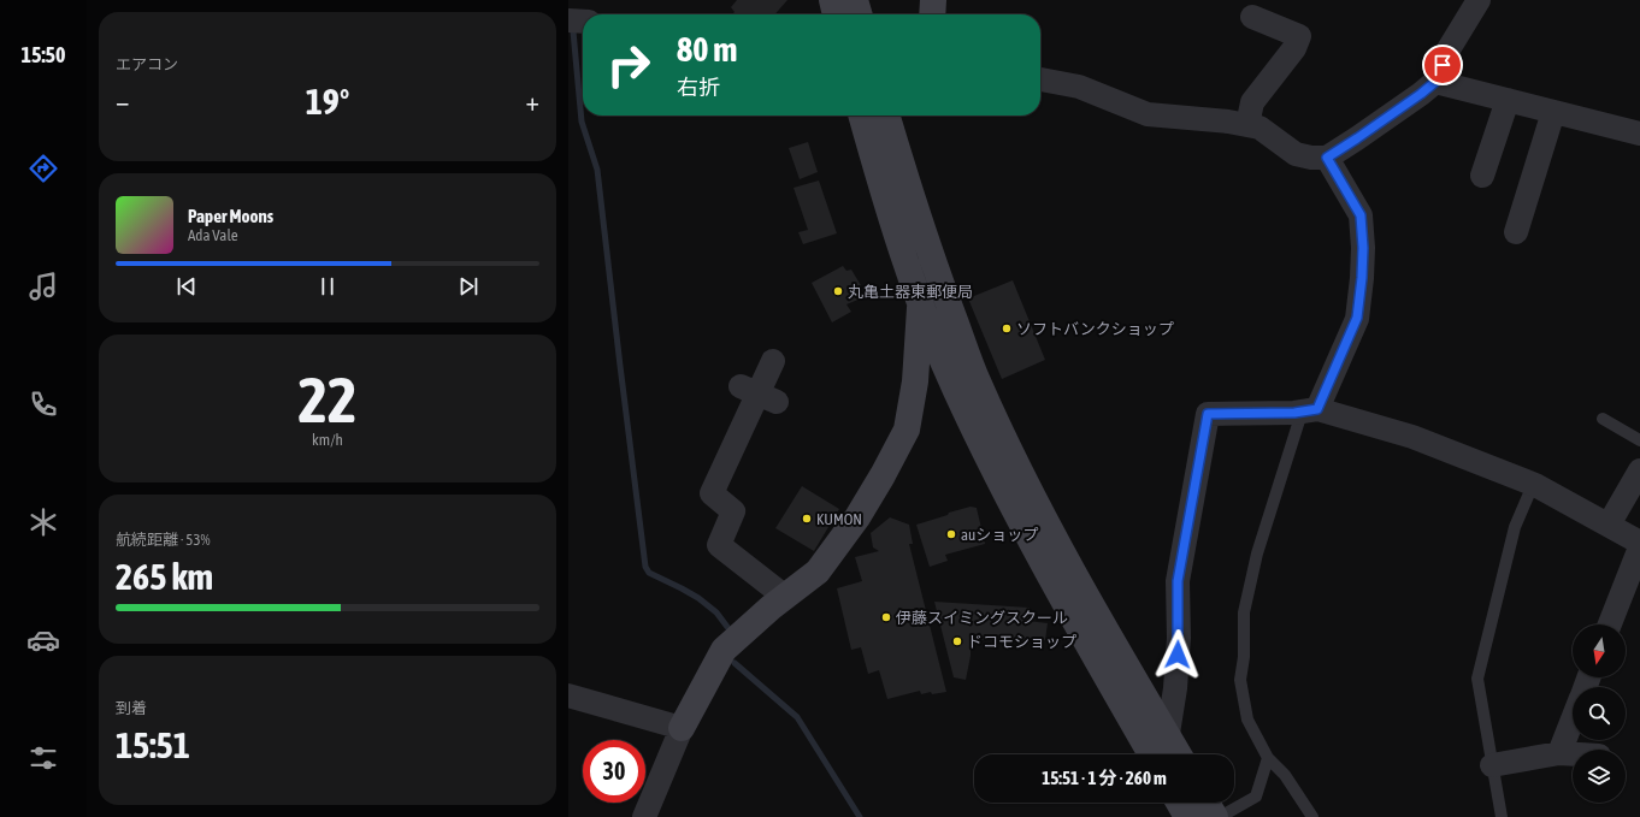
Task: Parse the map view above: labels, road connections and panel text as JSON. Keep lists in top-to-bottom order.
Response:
{
  "places": [
    "丸亀土器東郵便局",
    "ソフトバンクショップ",
    "KUMON",
    "auショップ",
    "伊藤スイミングスクール",
    "ドコモショップ"
  ],
  "north": "bottom",
  "page": {
    "tabs": "15:50",
    "tile": [
      "エアコン",
      ["22", "km/h"],
      ["航続距離 · 53%", "265 km"],
      ["到着", "15:51"]
    ],
    "turn": ["80 m", "右折"],
    "heat": ["−", "19°", "+"],
    "song": ["Paper Moons", "Ada Vale"],
    "limit": "30",
    "trip": "15:51 · 1 分 · 260 m"
  }
}
